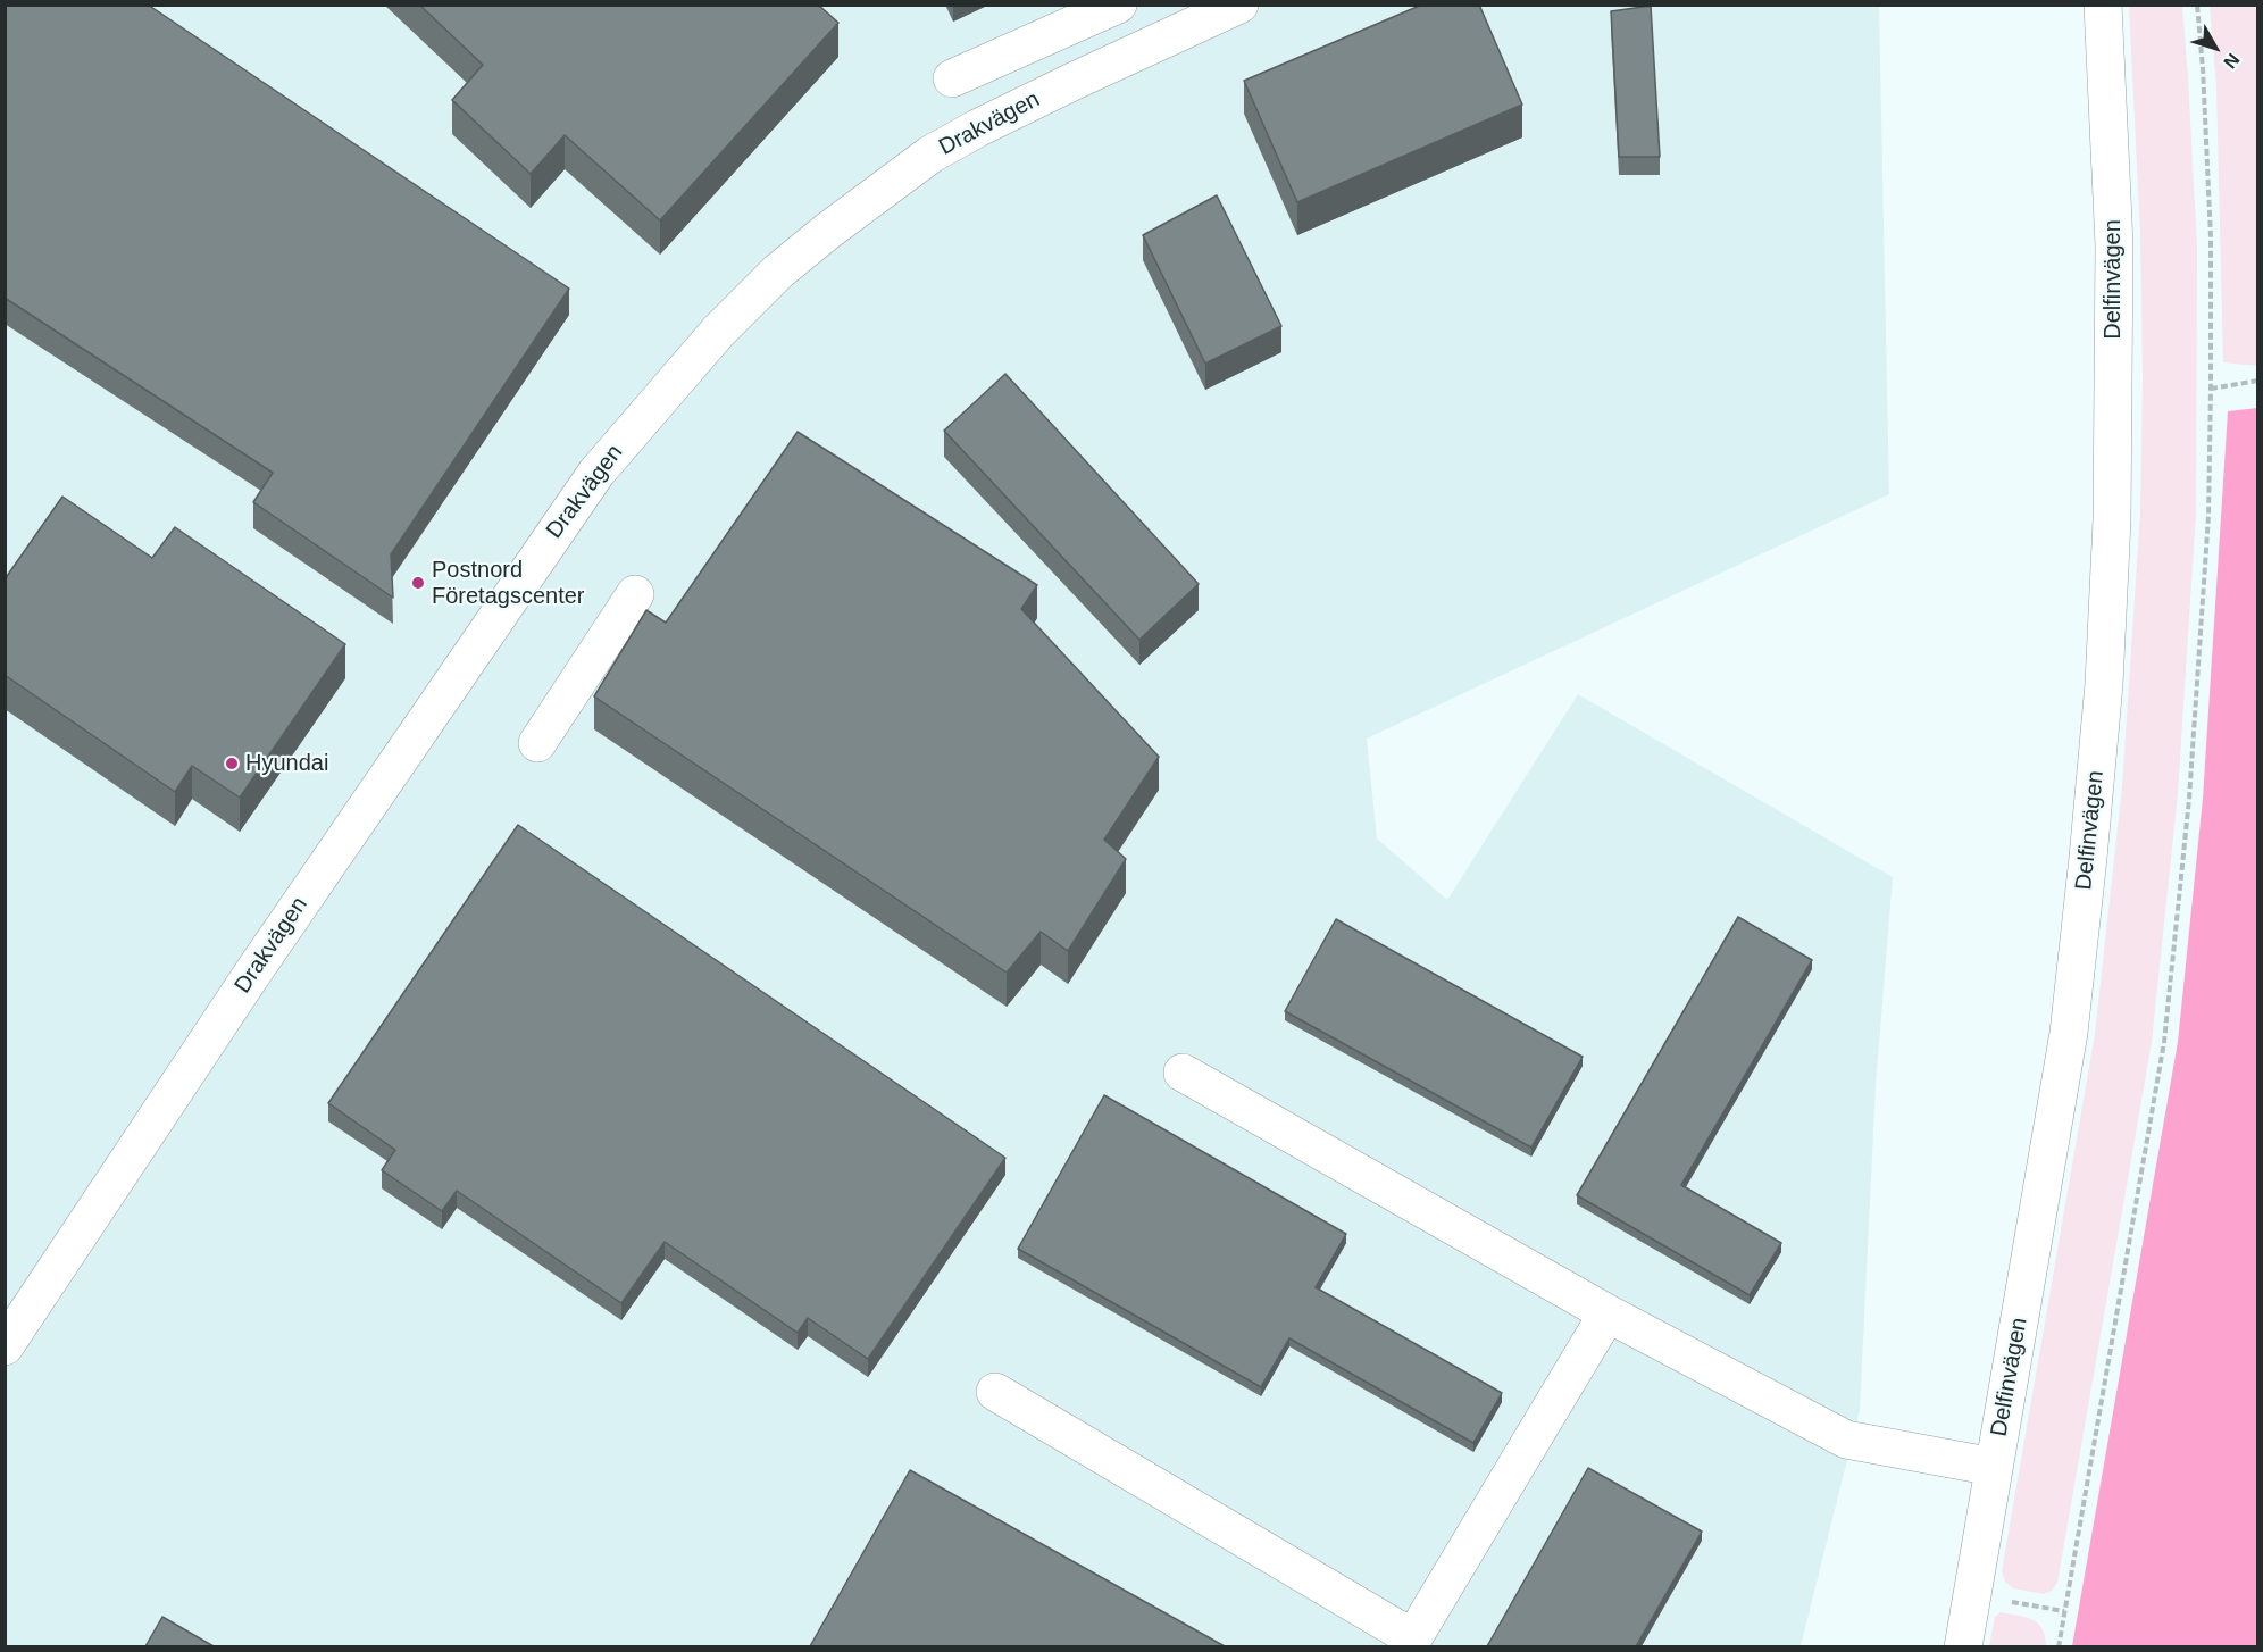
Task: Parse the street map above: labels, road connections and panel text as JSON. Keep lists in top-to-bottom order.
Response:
{
  "streets": {
    "street": ["Drakvägen", "Delfinvägen"]
  },
  "places": ["Postnord Företagscenter", "Hyundai"],
  "north": "bottom right"
}
